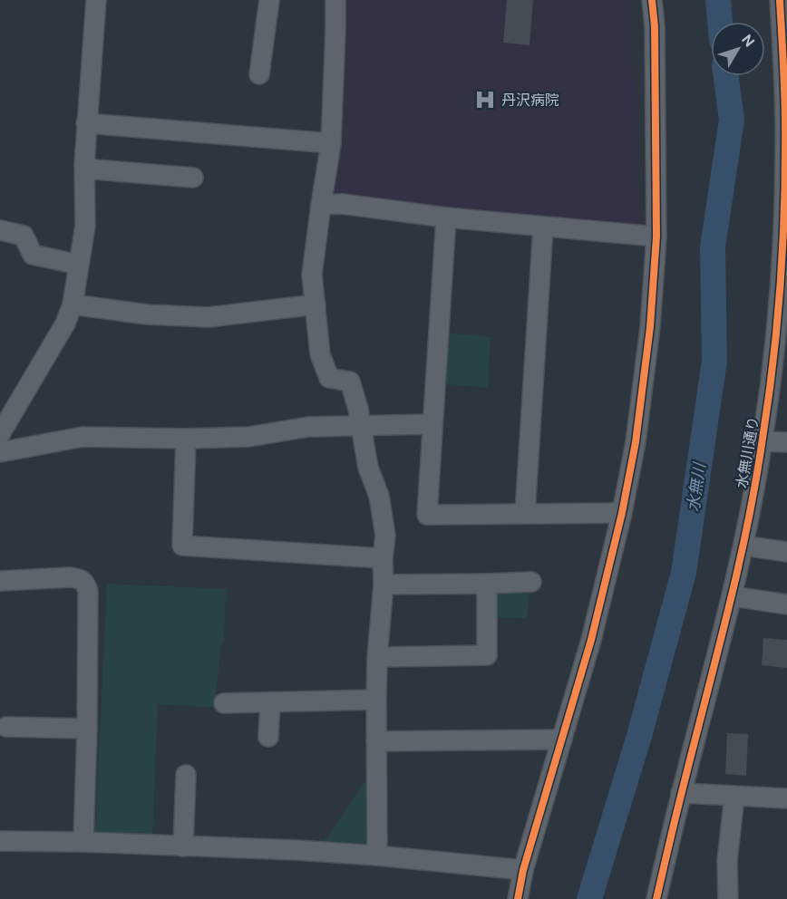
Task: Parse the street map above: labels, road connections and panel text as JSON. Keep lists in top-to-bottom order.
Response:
{
  "streets": {
    "street": ["水無川通り"]
  },
  "water": ["水無川"],
  "places": {
    "hospital": ["丹沢病院"]
  },
  "north": "top right"
}
